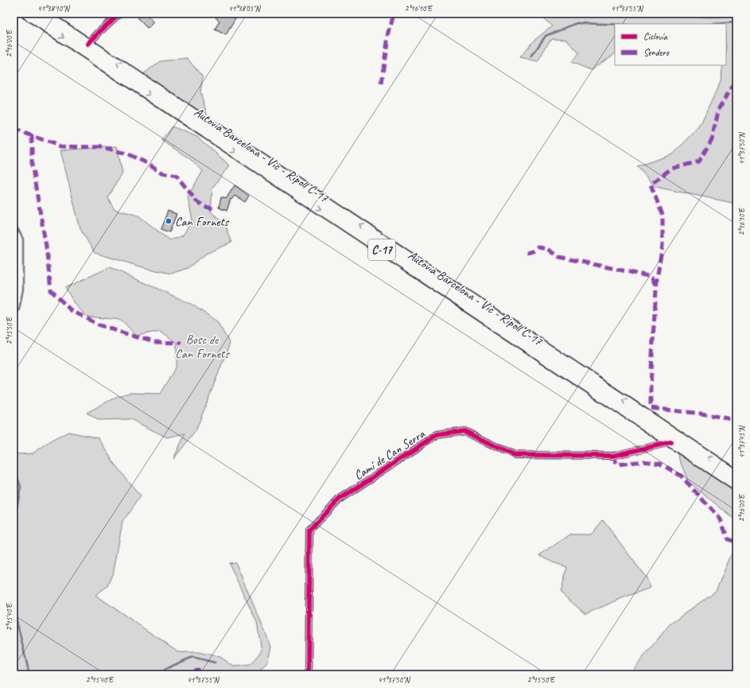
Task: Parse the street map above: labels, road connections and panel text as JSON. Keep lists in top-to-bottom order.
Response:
{
  "streets": {
    "highway": ["Autovia Barcelona - Vic - Ripoll C-17", "C-17"],
    "street": ["Camí de Can Serra"]
  },
  "crossings": [
    ["Autovia Barcelona - Vic - Ripoll C-17", "Camí de Can Serra"]
  ],
  "parks": ["Bosc de Can Fornets"],
  "places": ["Can Fornets"],
  "legend": ["Ciclovía", "Sendero"],
  "coordinates": [
    "41°38'10\"N",
    "41°38'05\"N",
    "2°16'10\"E",
    "41°37'55\"N",
    "2°16'00\"E",
    "41°37'50\"N",
    "2°15'50\"E",
    "41°37'45\"N",
    "2°15'40\"E"
  ]
}
